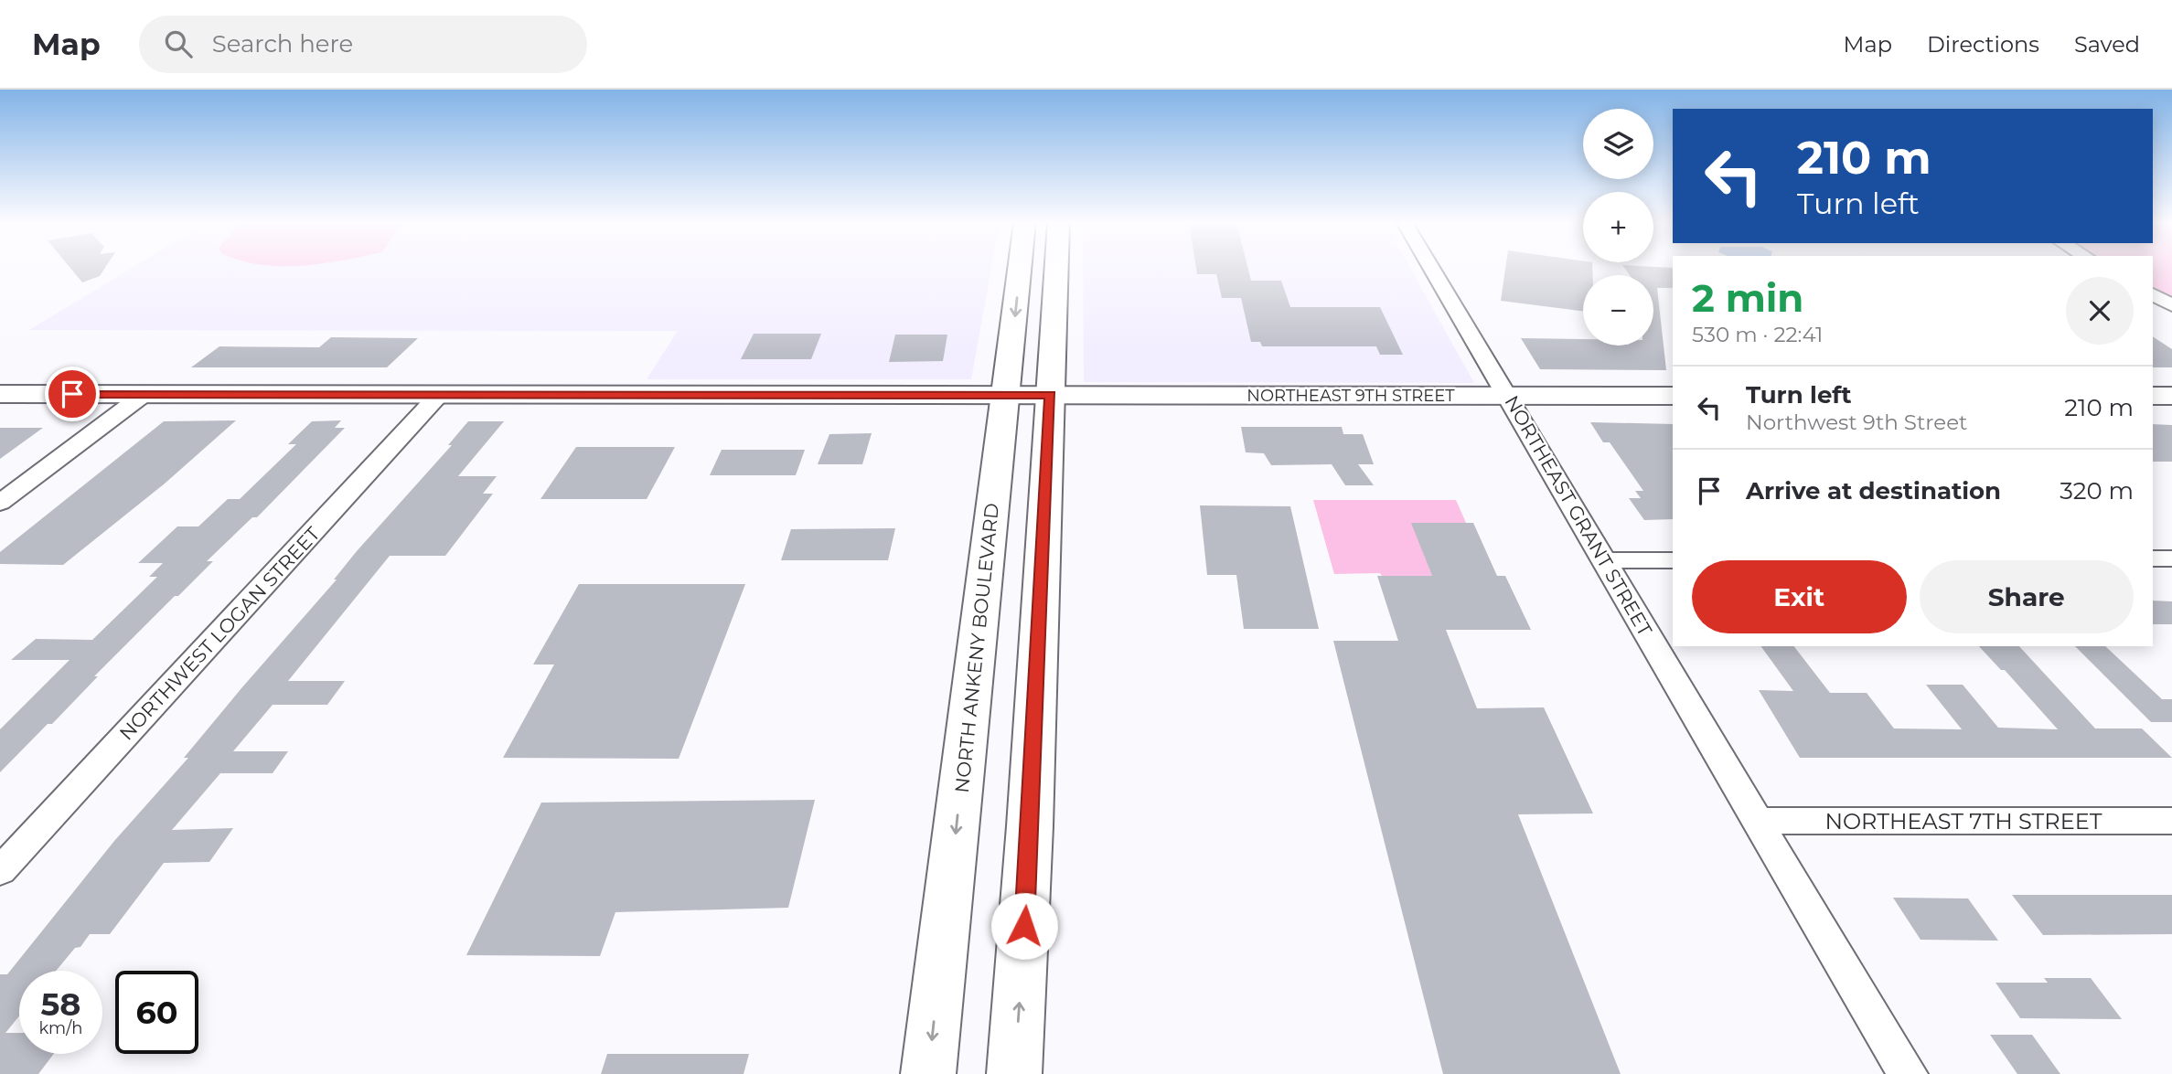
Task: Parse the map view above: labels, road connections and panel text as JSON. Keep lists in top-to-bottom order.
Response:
{
  "streets": {
    "main road": ["NORTHEAST 9TH STREET", "NORTH ANKENY BOULEVARD"],
    "street": ["NORTHEAST GRANT STREET", "NORTHWEST LOGAN STREET", "NORTHEAST 7TH STREET"]
  },
  "crossings": [
    ["NORTHEAST 9TH STREET", "NORTHEAST GRANT STREET"],
    ["NORTHEAST 9TH STREET", "NORTHWEST LOGAN STREET"],
    ["NORTHEAST 9TH STREET", "NORTH ANKENY BOULEVARD"],
    ["NORTHEAST GRANT STREET", "NORTHEAST 7TH STREET"]
  ],
  "page": {
    "header": "Map",
    "search": "Search here",
    "nav": ["Map", "Directions", "Saved"],
    "map_buttons": ["+", "−"],
    "turn": ["210 m", "Turn left"],
    "heading": ["2 min", "530 m · 22:41"],
    "list": [
      {
        "name": "Turn left",
        "note": "Northwest 9th Street",
        "value": "210 m"
      },
      {
        "name": "Arrive at destination",
        "value": "320 m"
      }
    ],
    "buttons": ["Exit", "Share"],
    "speed": "58 km/h",
    "limit": "60"
  }
}
